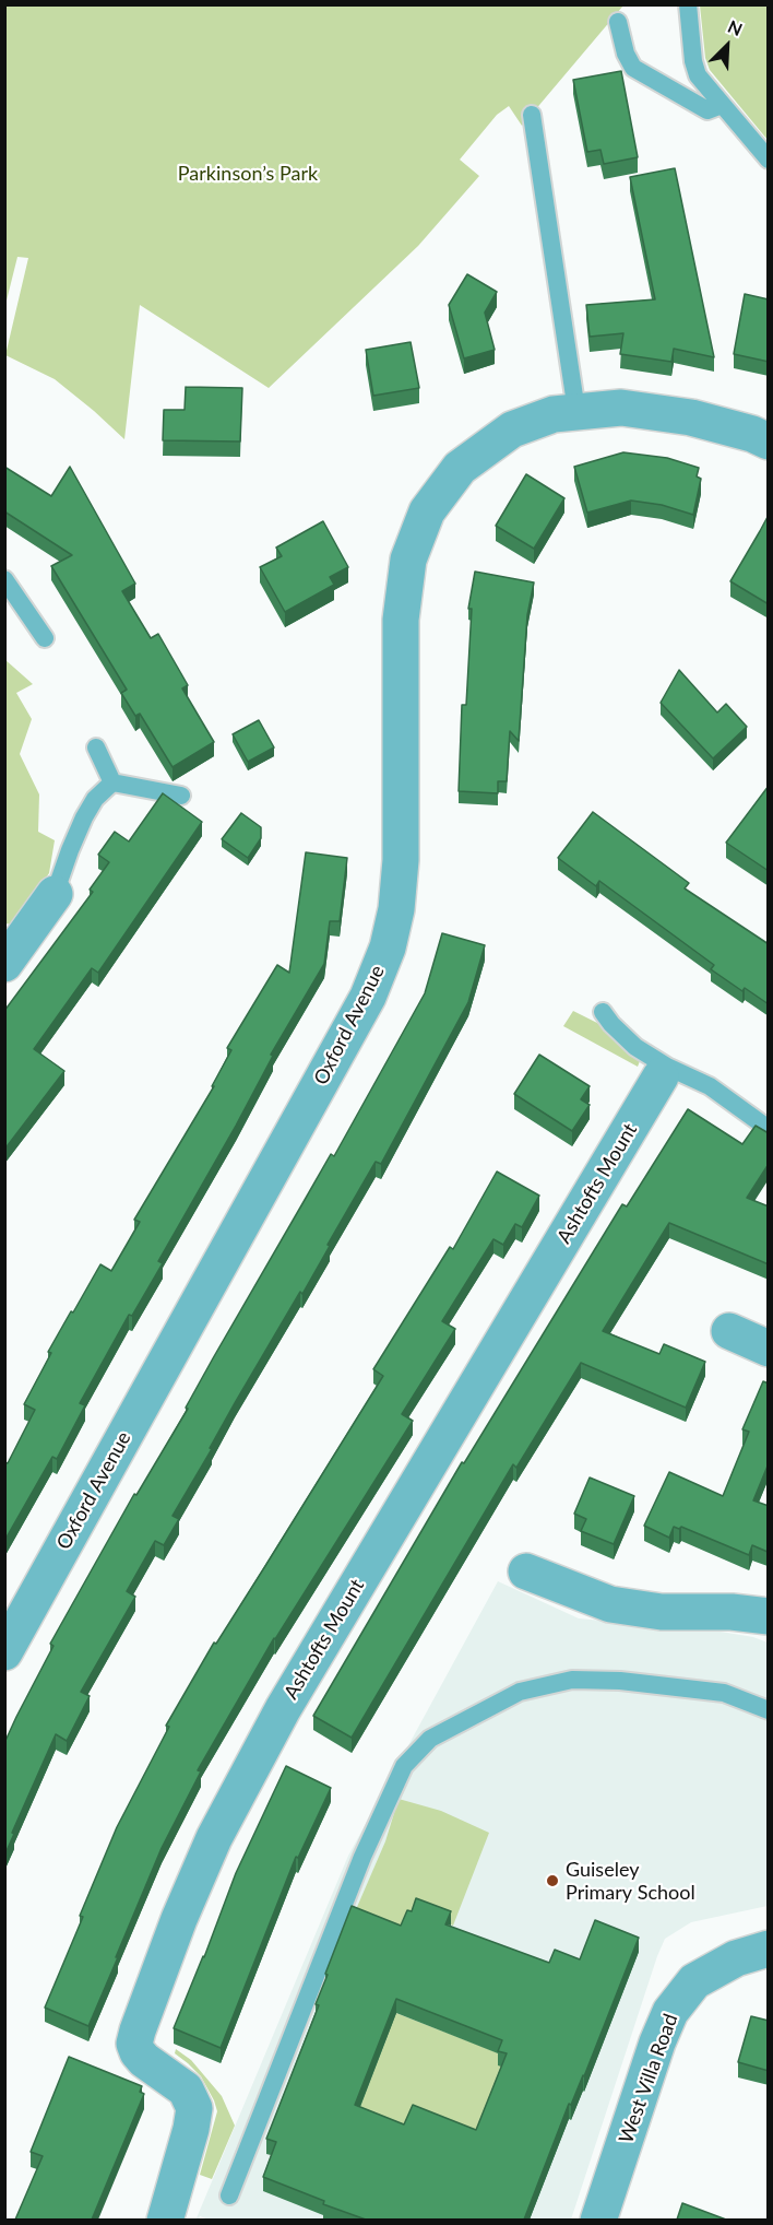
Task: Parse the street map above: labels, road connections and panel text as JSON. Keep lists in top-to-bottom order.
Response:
{
  "streets": {
    "street": ["Oxford Avenue", "Ashtofts Mount", "West Villa Road"]
  },
  "parks": ["Parkinson’s Park"],
  "places": ["Guiseley Primary School"],
  "north": "top right"
}
